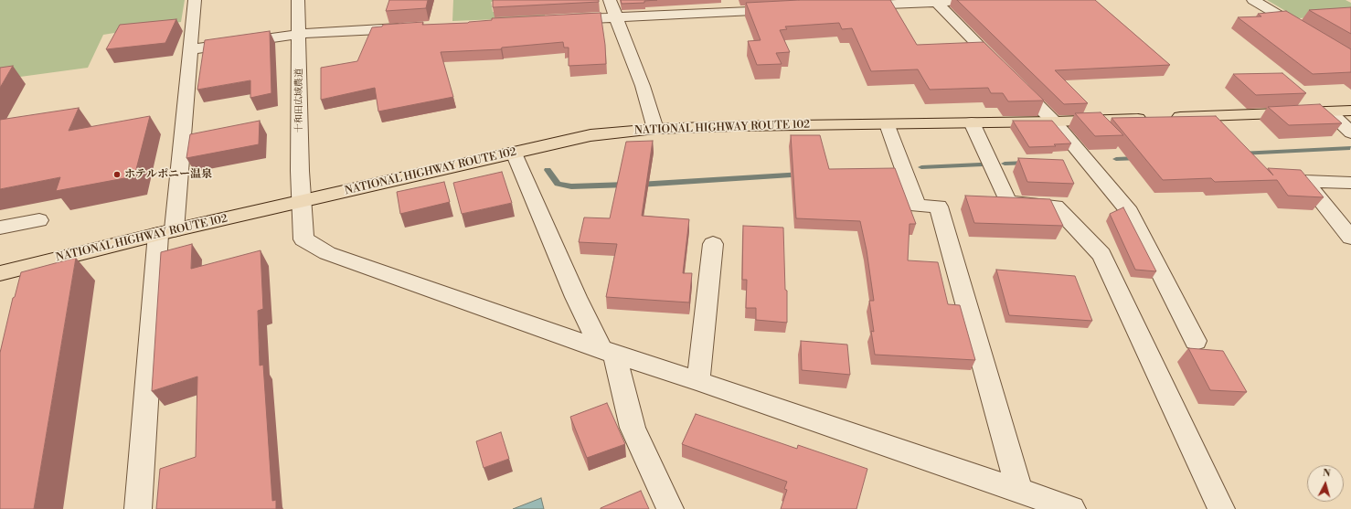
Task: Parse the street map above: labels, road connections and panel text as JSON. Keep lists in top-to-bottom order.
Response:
{
  "streets": {
    "highway": ["NATIONAL HIGHWAY ROUTE 102"],
    "street": ["十和田広域農道"]
  },
  "crossings": [
    ["十和田広域農道", "NATIONAL HIGHWAY ROUTE 102"]
  ],
  "places": ["ホテルポニー温泉"],
  "north": "top"
}
